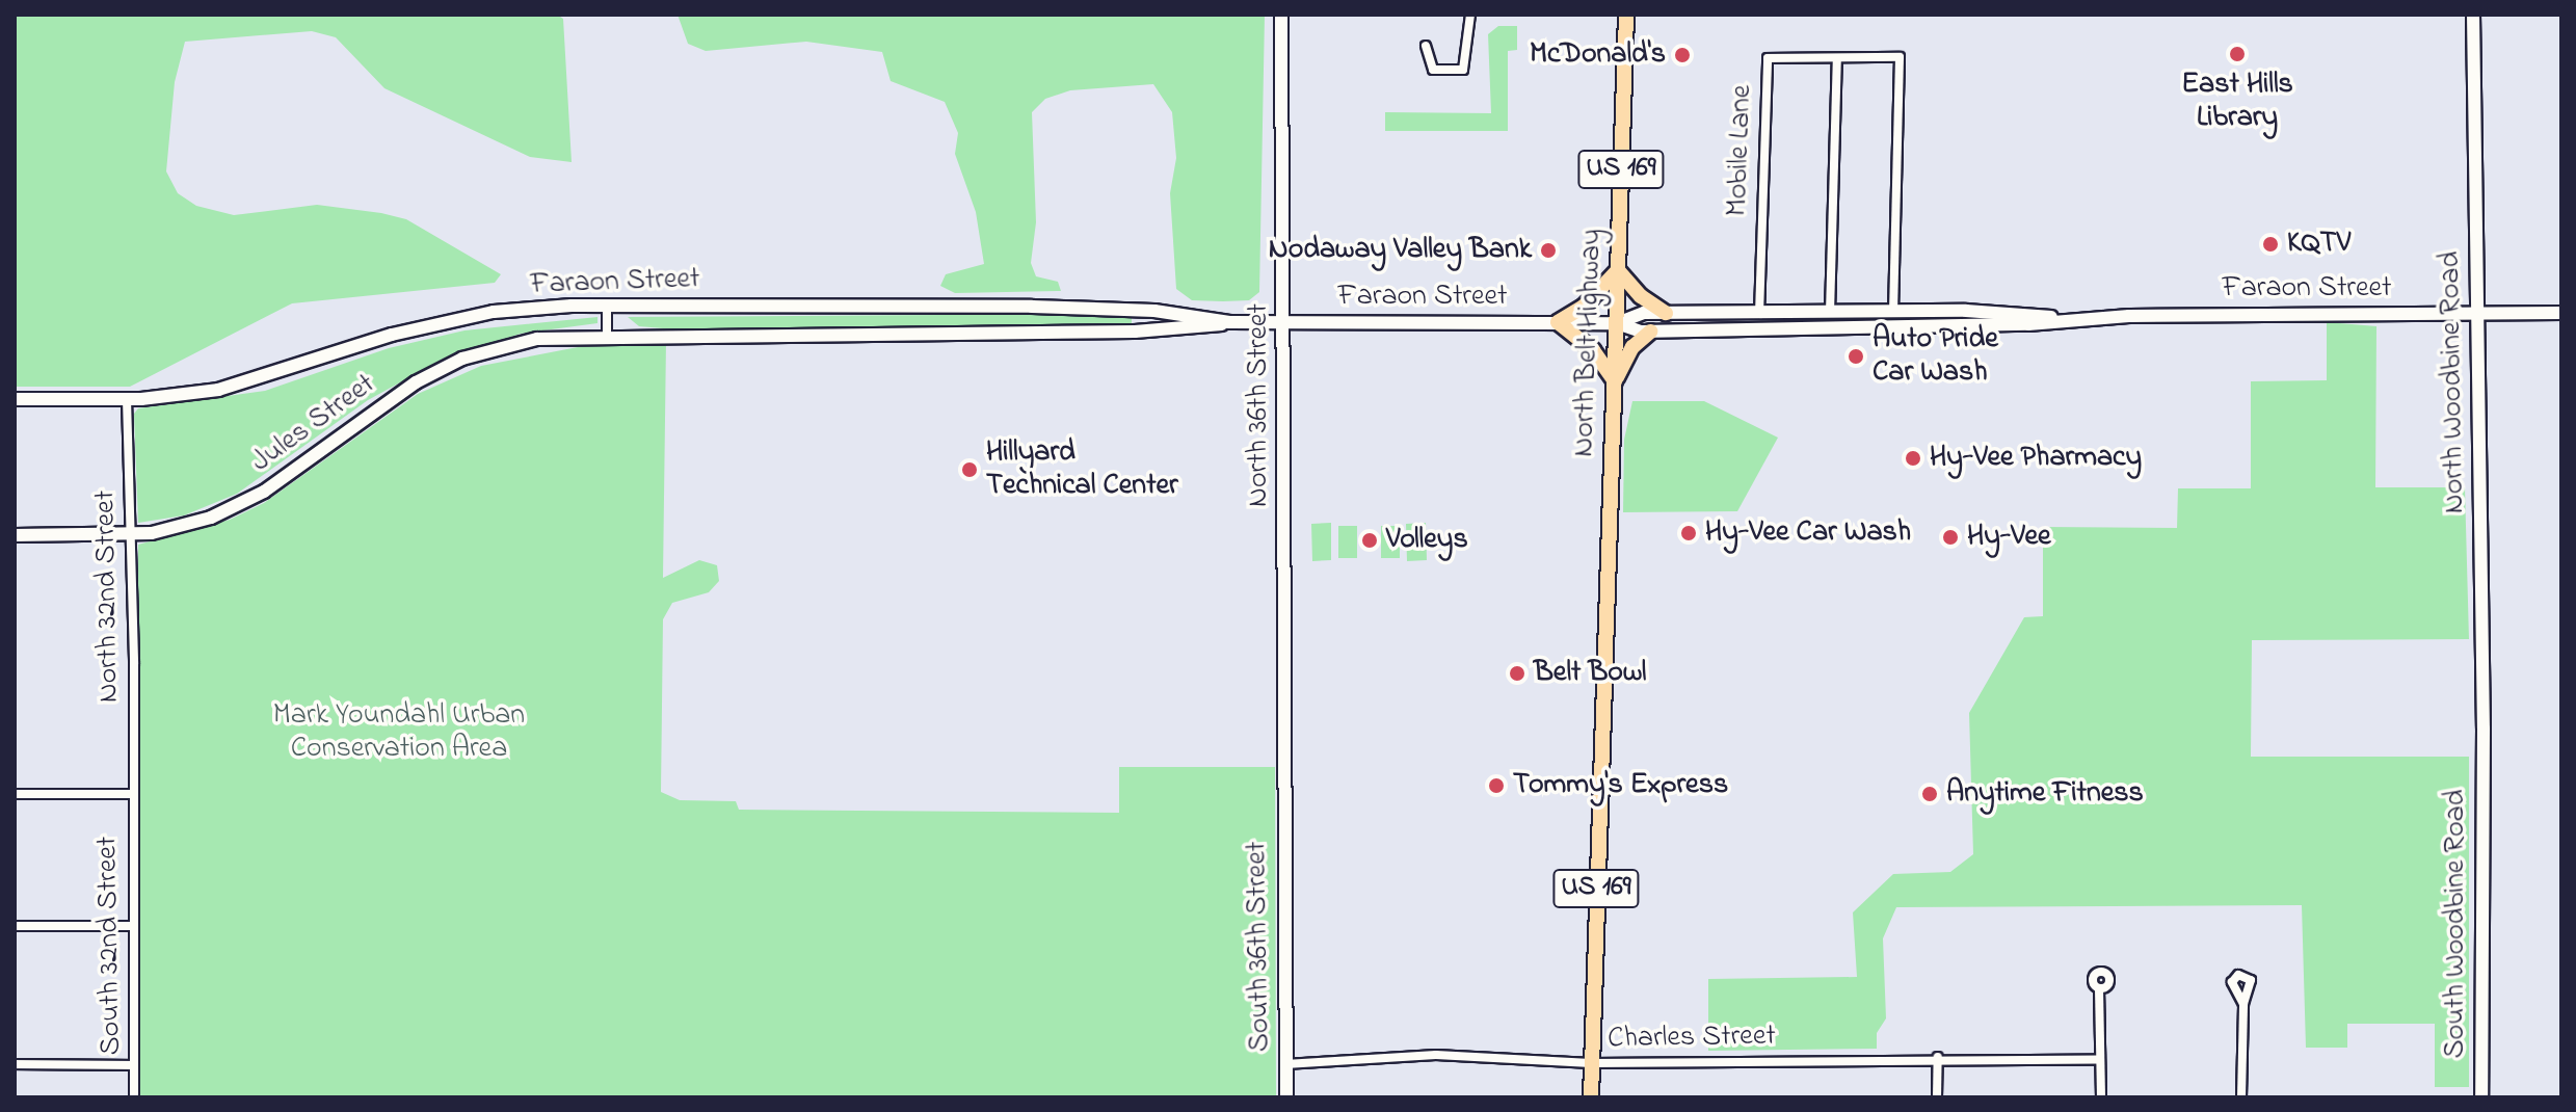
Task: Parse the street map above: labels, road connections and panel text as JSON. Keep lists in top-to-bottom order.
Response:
{
  "streets": {
    "main road": [
      "US 169",
      "Faraon Street",
      "North Belt Highway",
      "North Woodbine Road",
      "North 36th Street",
      "Jules Street",
      "South Woodbine Road",
      "South 36th Street"
    ],
    "street": [
      "Mobile Lane",
      "North 32nd Street",
      "South 32nd Street",
      "Charles Street"
    ]
  },
  "crossings": [
    ["Mobile Lane", "Faraon Street"],
    ["US 169", "North Belt Highway"],
    ["US 169", "Charles Street"],
    ["Faraon Street", "North Belt Highway"],
    ["Faraon Street", "North Woodbine Road"],
    ["Faraon Street", "North 36th Street"],
    ["Faraon Street", "Jules Street"],
    ["Faraon Street", "North 32nd Street"],
    ["North Belt Highway", "Charles Street"],
    ["North Woodbine Road", "South Woodbine Road"],
    ["North 36th Street", "South 36th Street"],
    ["Jules Street", "North 32nd Street"],
    ["North 32nd Street", "South 32nd Street"],
    ["South 36th Street", "Charles Street"]
  ],
  "parks": ["Mark Youndahl Urban Conservation Area"],
  "places": [
    "East Hills Library",
    "McDonald's",
    "KQTV",
    "Nodaway Valley Bank",
    "Auto Pride Car Wash",
    "Hy-Vee Pharmacy",
    "Hillyard Technical Center",
    "Hy-Vee Car Wash",
    "Hy-Vee",
    "Volleys",
    "Belt Bowl",
    "Tommy's Express",
    "Anytime Fitness"
  ]
}
